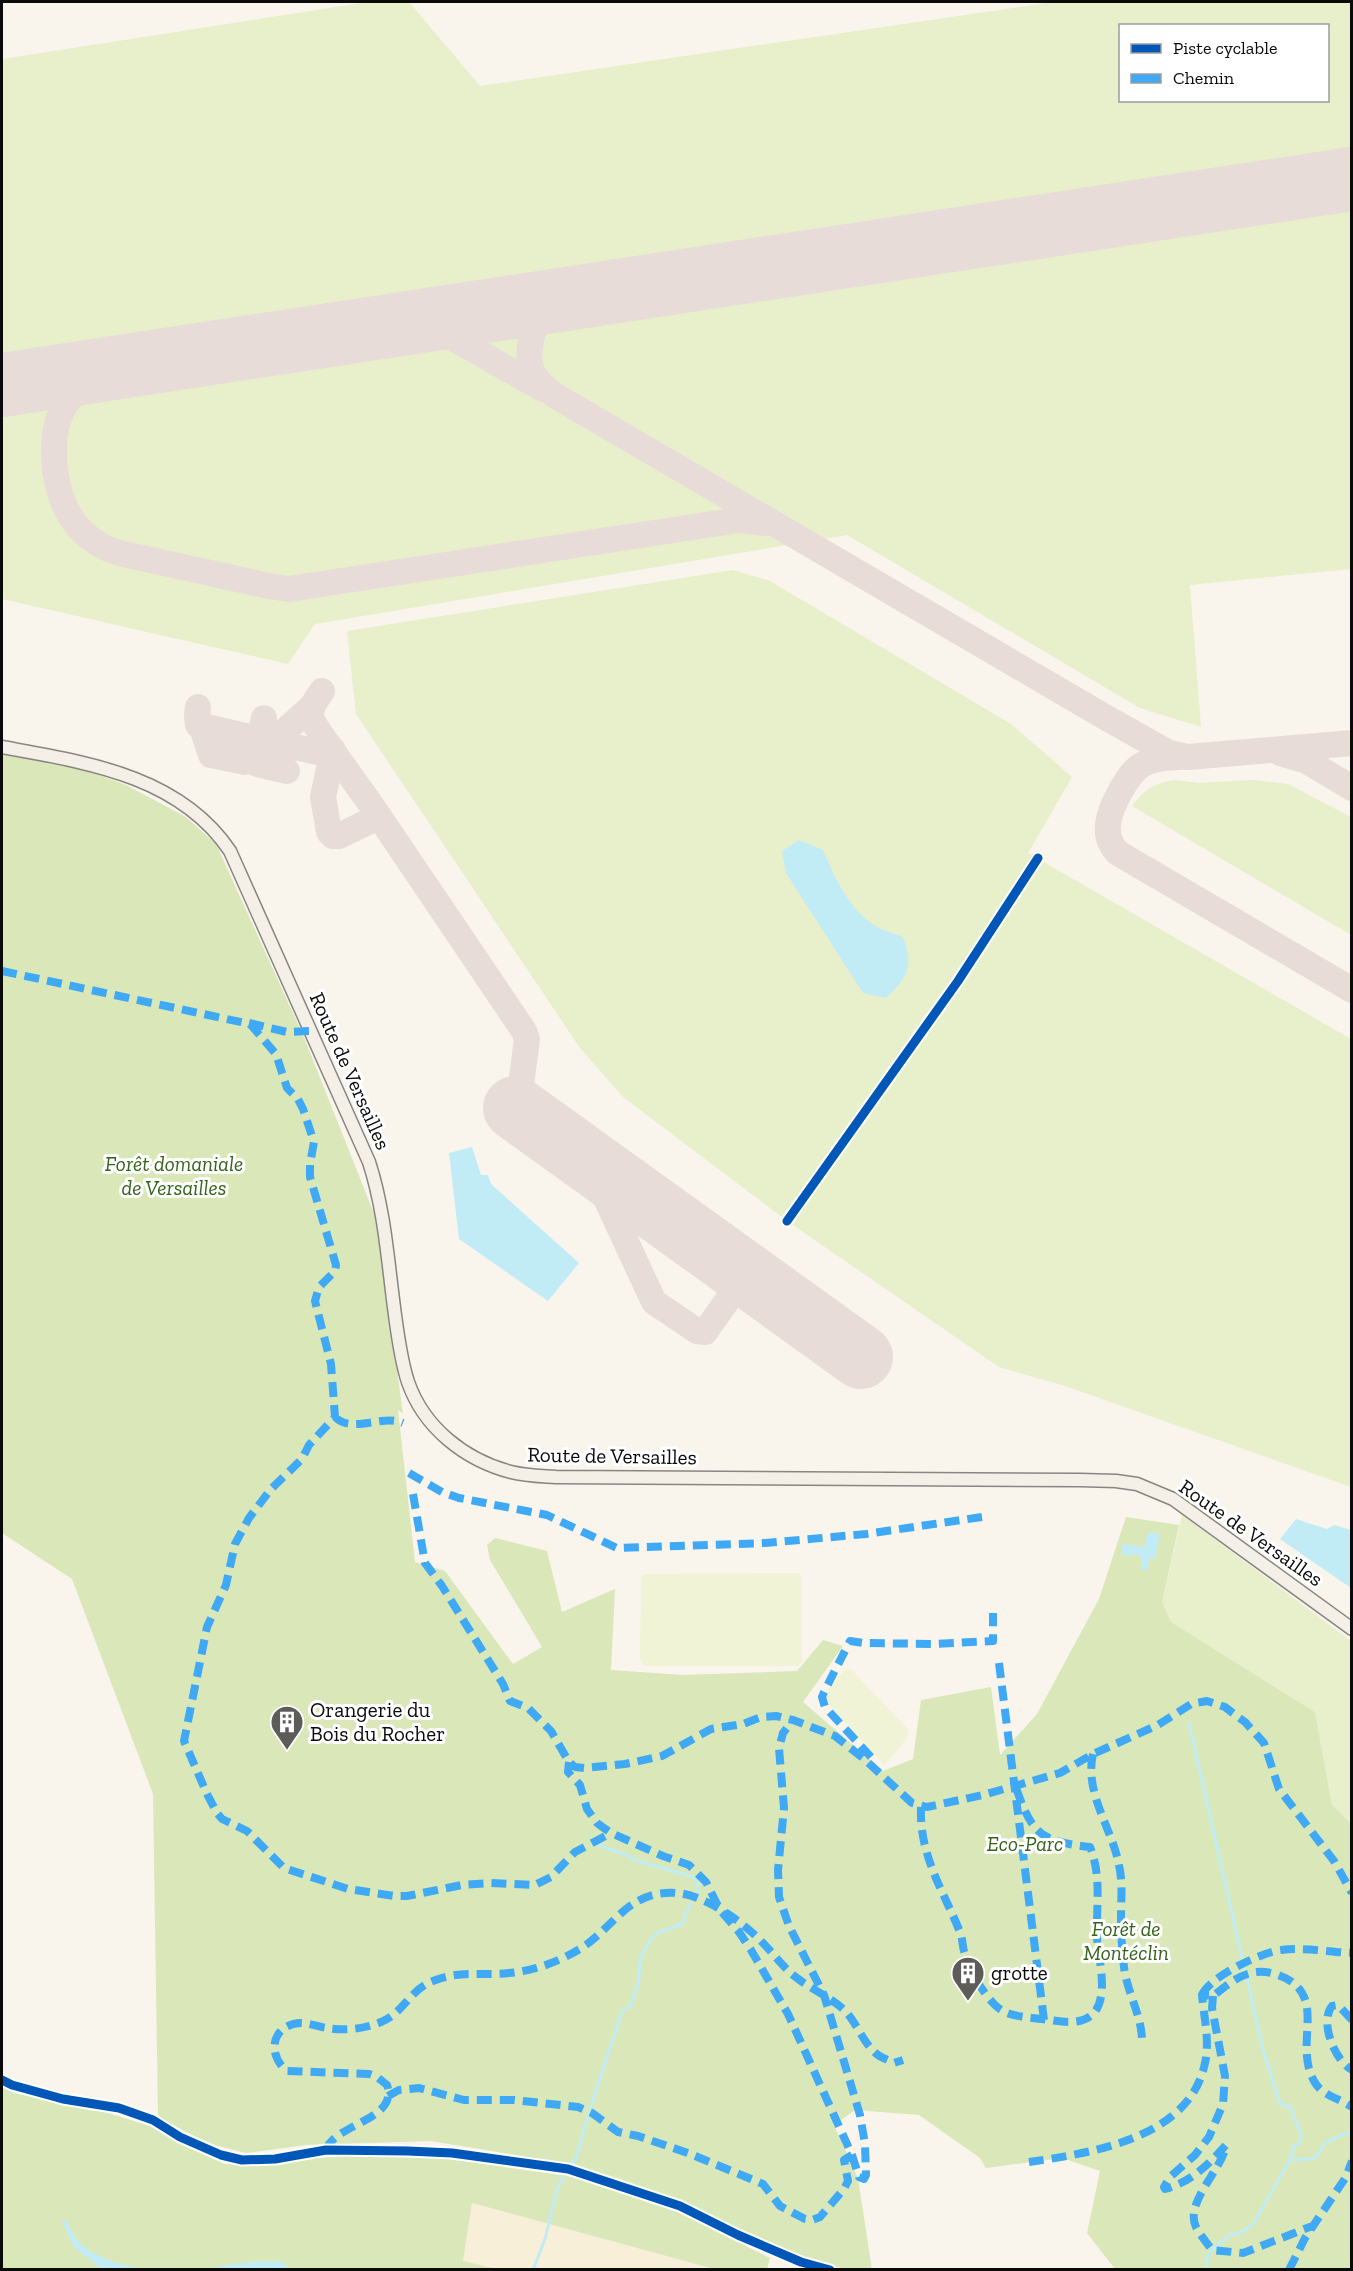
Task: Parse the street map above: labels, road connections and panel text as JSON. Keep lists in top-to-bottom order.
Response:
{
  "streets": {
    "main road": ["Route de Versailles"]
  },
  "parks": ["Forêt domaniale de Versailles", "Eco-Parc", "Forêt de Montéclin"],
  "places": {
    "building": ["Orangerie du Bois du Rocher", "grotte"]
  },
  "legend": ["Piste cyclable", "Chemin"]
}
